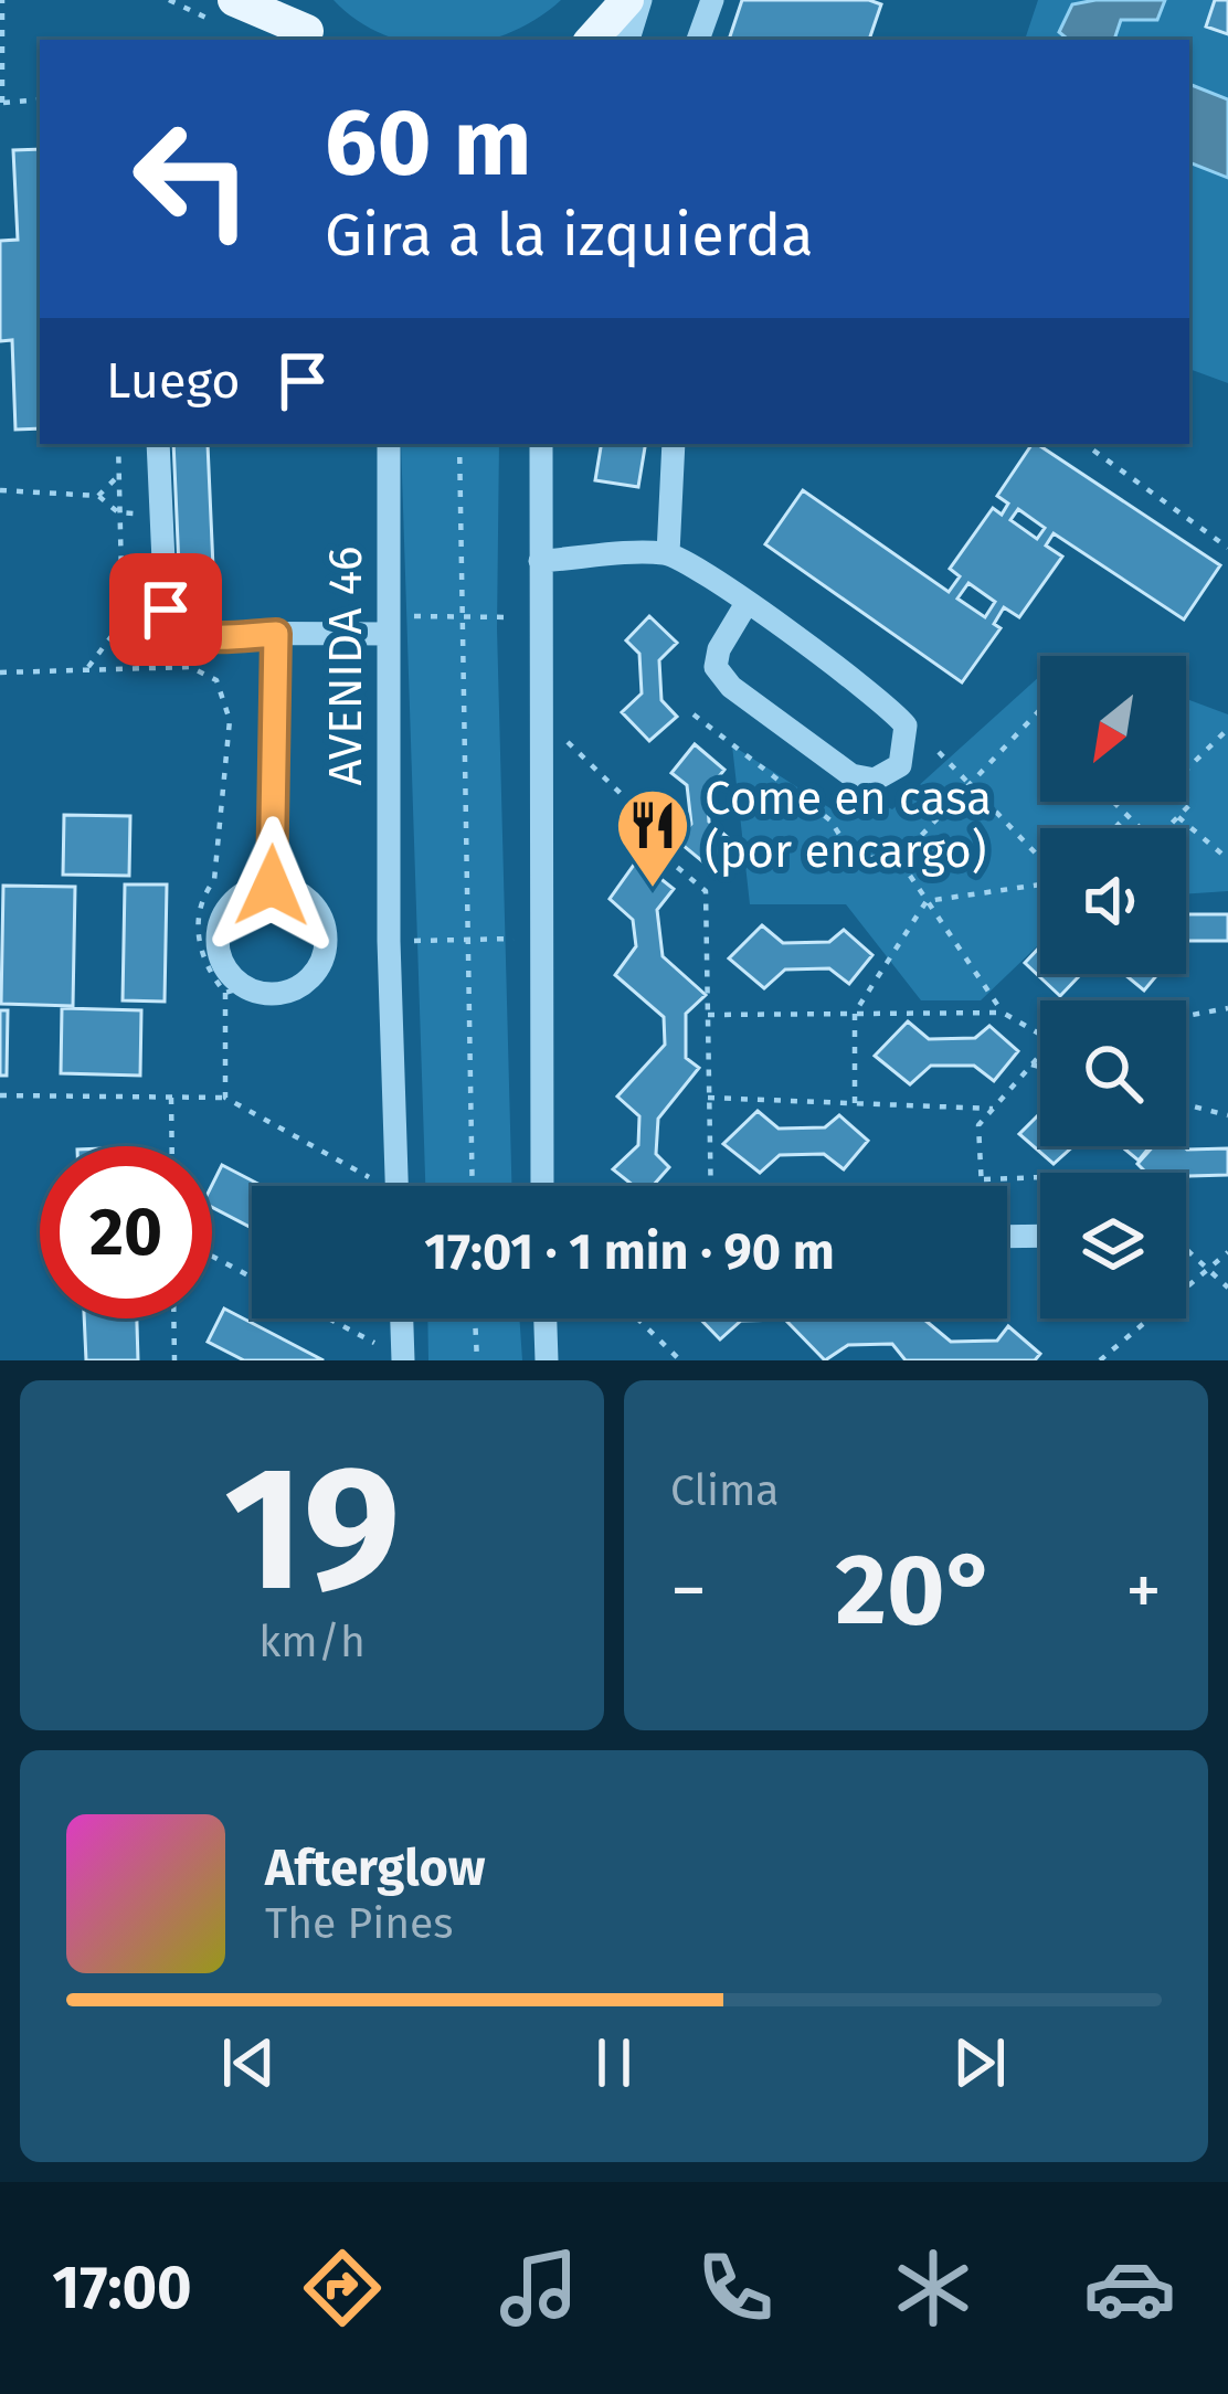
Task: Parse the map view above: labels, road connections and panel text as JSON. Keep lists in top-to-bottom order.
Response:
{
  "streets": {
    "street": ["AVENIDA 46"]
  },
  "places": {
    "restaurant": ["Come en casa (por encargo)"]
  },
  "north": "bottom left",
  "page": {
    "turn": ["60 m", "Gira a la izquierda"],
    "then": "Luego",
    "limit": "20",
    "trip": "17:01 · 1 min · 90 m",
    "tile": [
      ["19", "km/h"],
      "Clima"
    ],
    "heat": ["−", "20°", "+"],
    "song": ["Afterglow", "The Pines"],
    "tabs": "17:00"
  }
}
